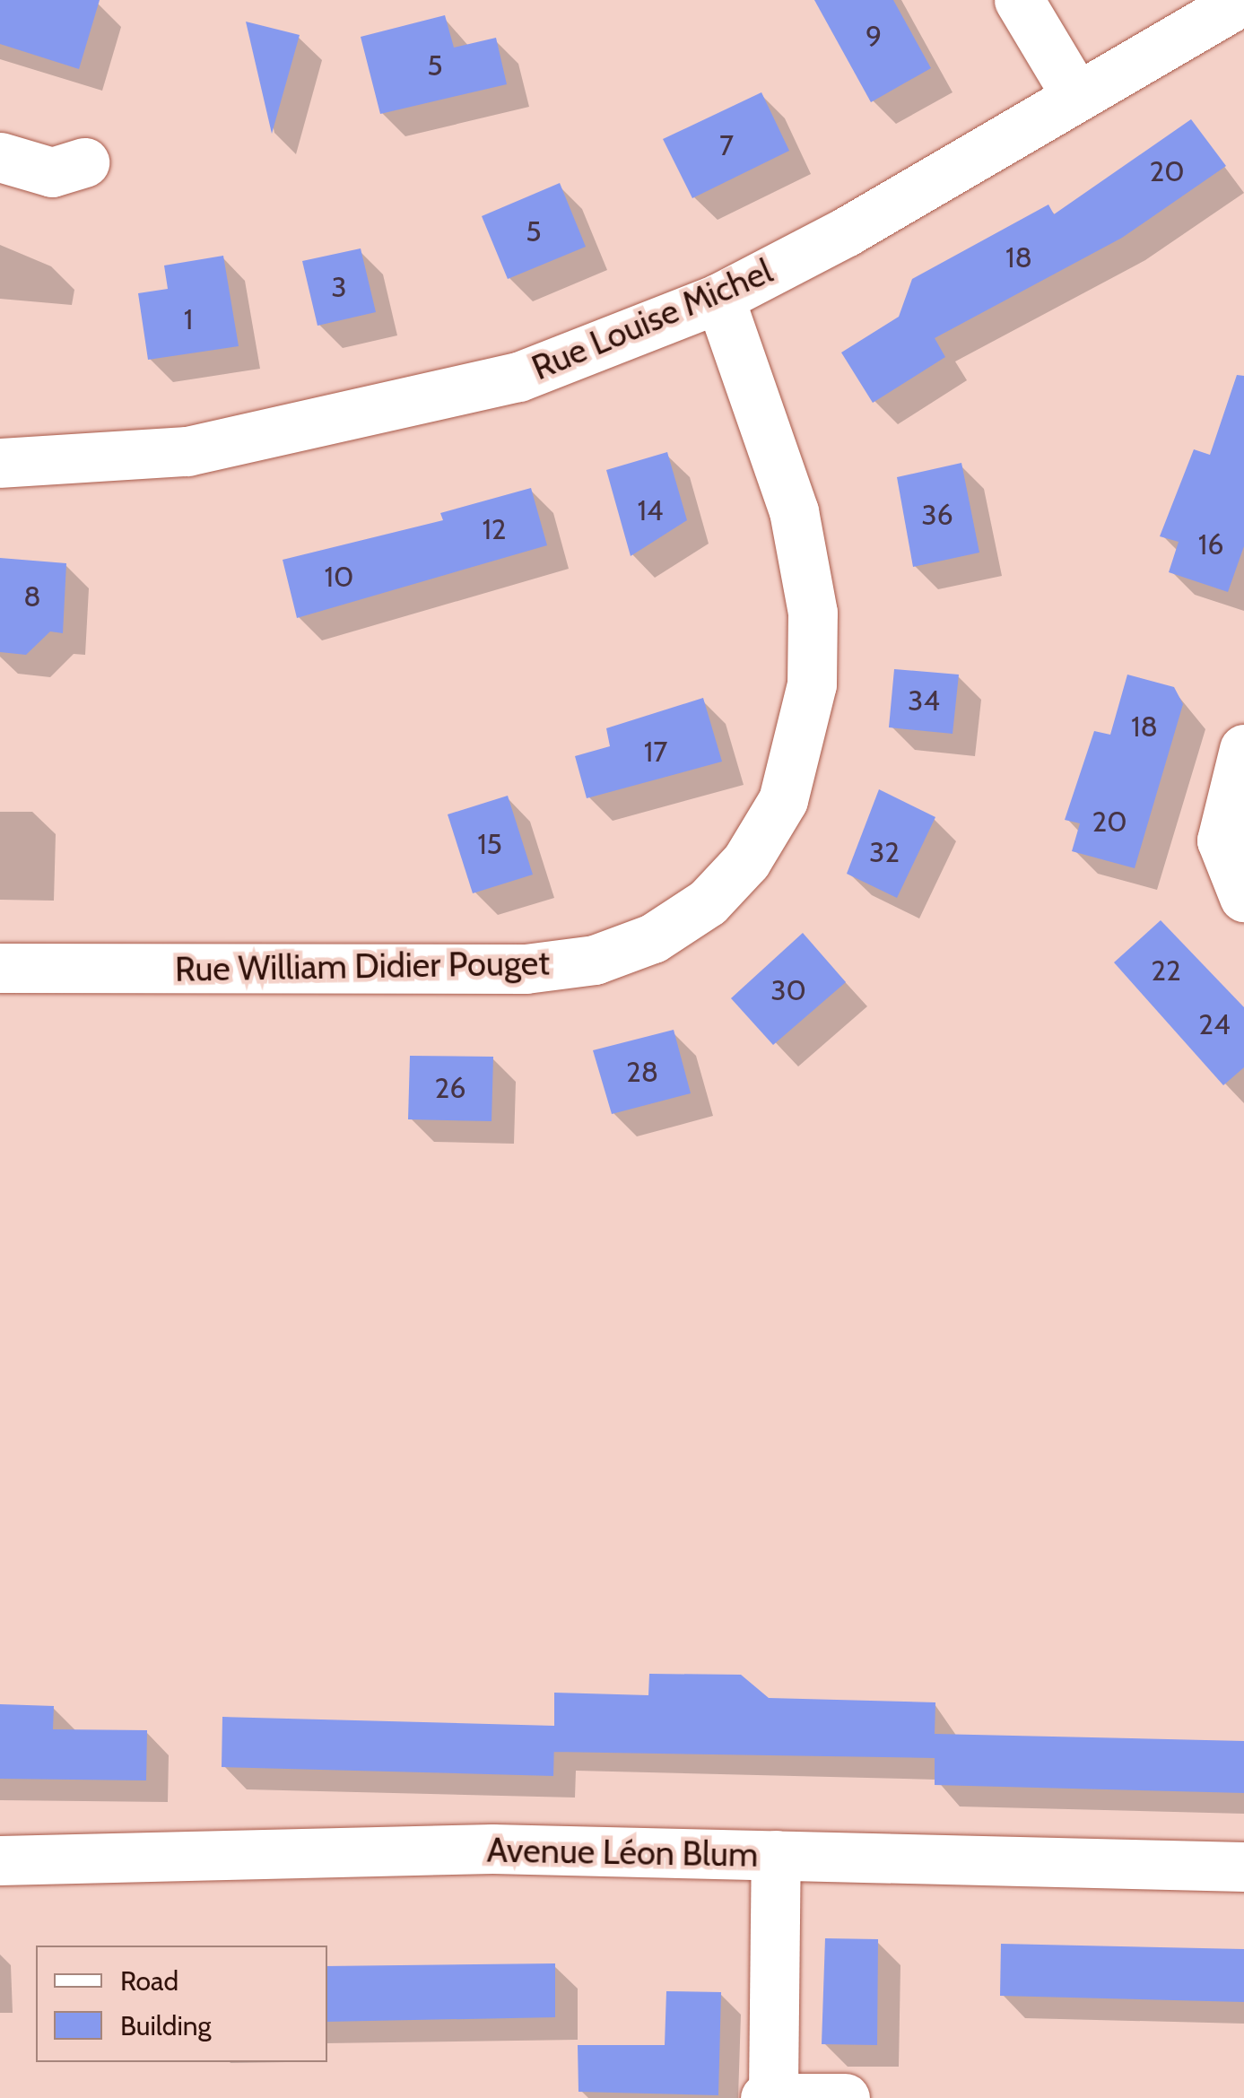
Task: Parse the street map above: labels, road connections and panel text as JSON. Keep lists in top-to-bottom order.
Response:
{
  "streets": {
    "street": ["Rue Louise Michel", "Rue William Didier Pouget", "Avenue Léon Blum"]
  },
  "crossings": [
    ["Rue Louise Michel", "Rue William Didier Pouget"]
  ],
  "house_numbers": [
    "9",
    "5",
    "7",
    "20",
    "5",
    "18",
    "3",
    "1",
    "14",
    "36",
    "12",
    "16",
    "10",
    "8",
    "34",
    "18",
    "17",
    "20",
    "15",
    "32",
    "22",
    "30",
    "24",
    "28",
    "26"
  ],
  "legend": ["Road", "Building"]
}
